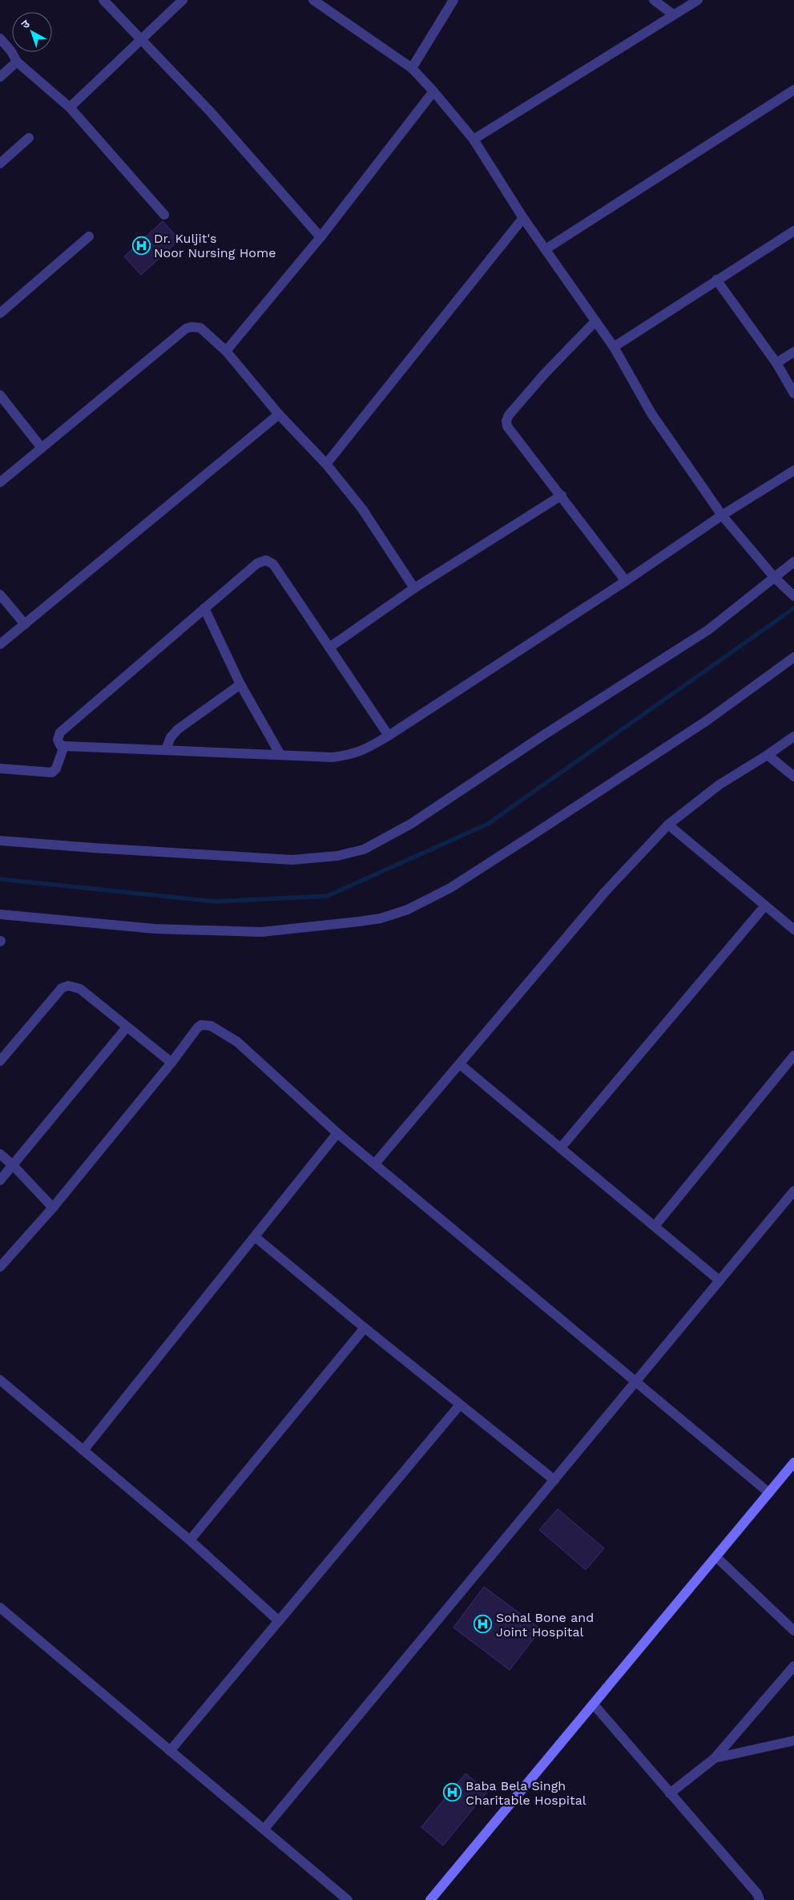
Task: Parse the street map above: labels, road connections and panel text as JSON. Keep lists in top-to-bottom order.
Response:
{
  "places": {
    "hospital": ["Dr. Kuljit's Noor Nursing Home", "Sohal Bone and Joint Hospital", "Baba Bela Singh Charitable Hospital"]
  },
  "north": "top left"
}
